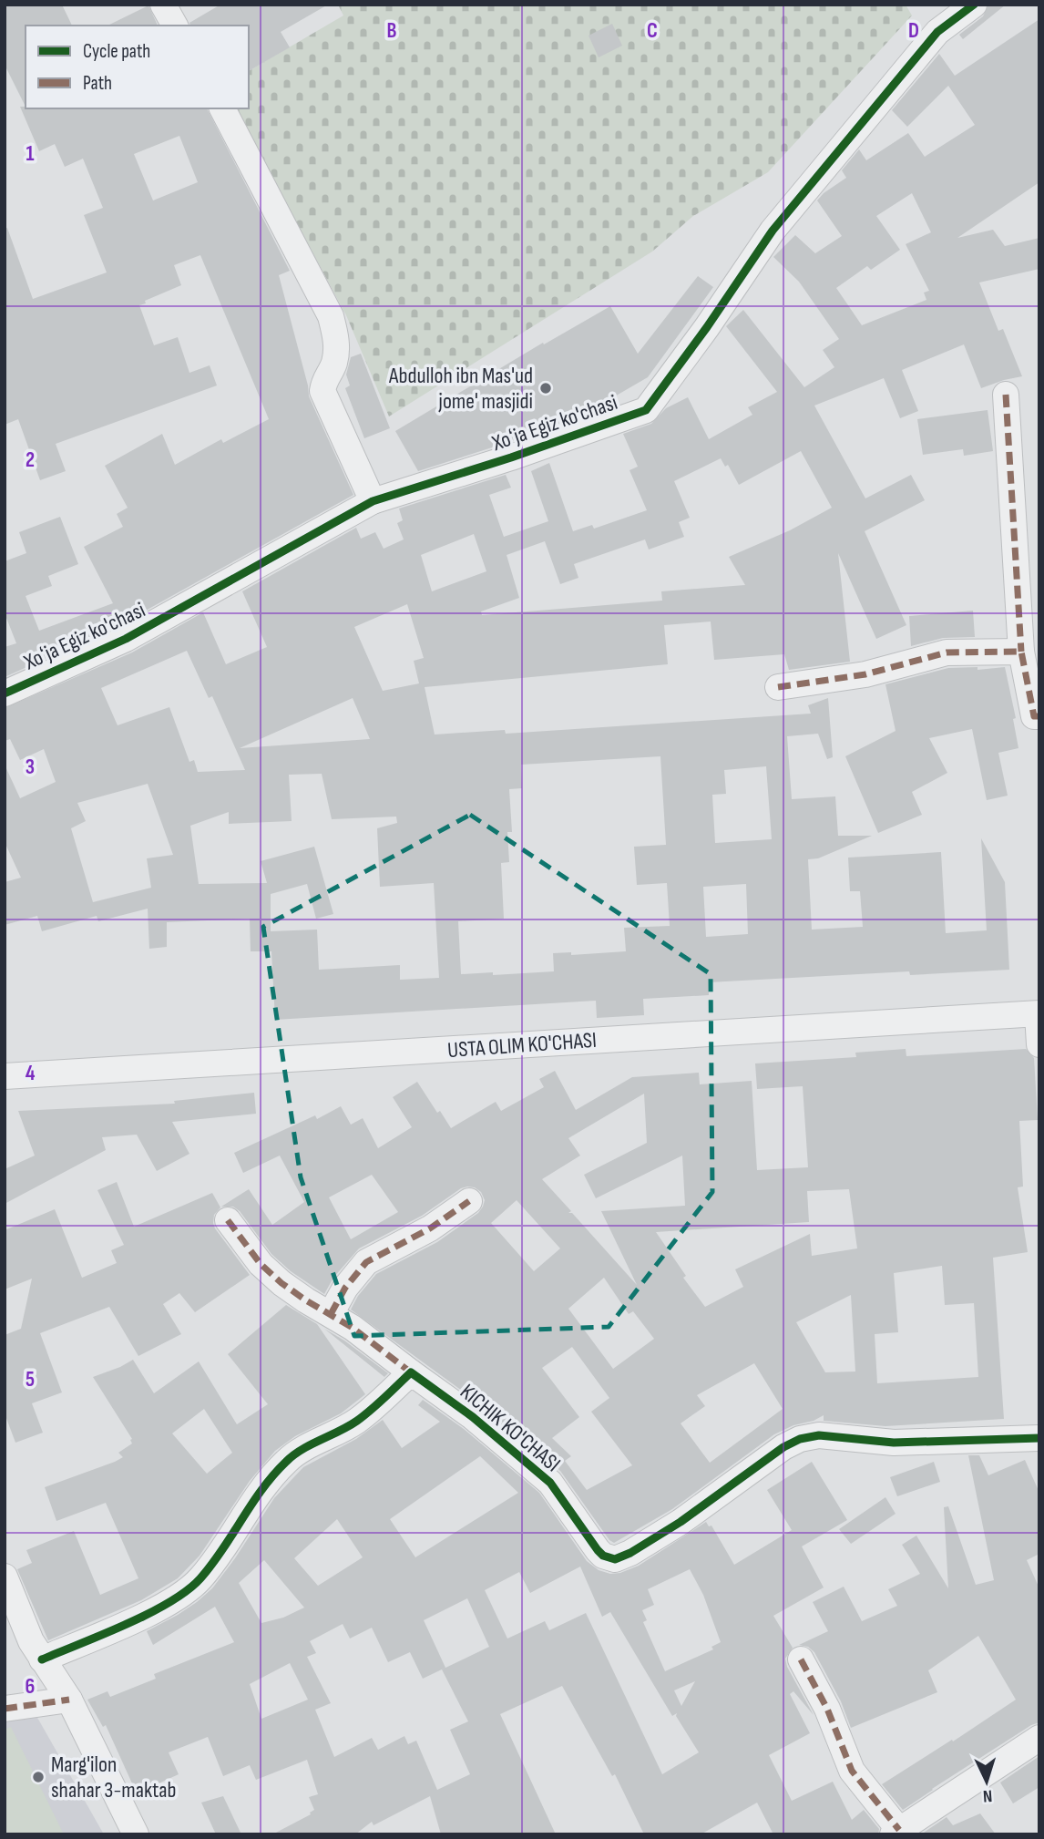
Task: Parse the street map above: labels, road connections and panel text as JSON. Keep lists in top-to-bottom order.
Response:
{
  "streets": {
    "street": ["Xoʻja Egiz ko'chasi", "USTA OLIM KO'CHASI", "KICHIK KO'CHASI"]
  },
  "places": ["Abdulloh ibn Mas'ud jome' masjidi", "Marg'ilon shahar 3-maktab"],
  "legend": ["Cycle path", "Path"],
  "north": "bottom",
  "grid": {
    "columns": ["B", "C", "D"],
    "rows": [
      "1",
      "2",
      "3",
      "4",
      "5",
      "6"
    ]
  }
}
